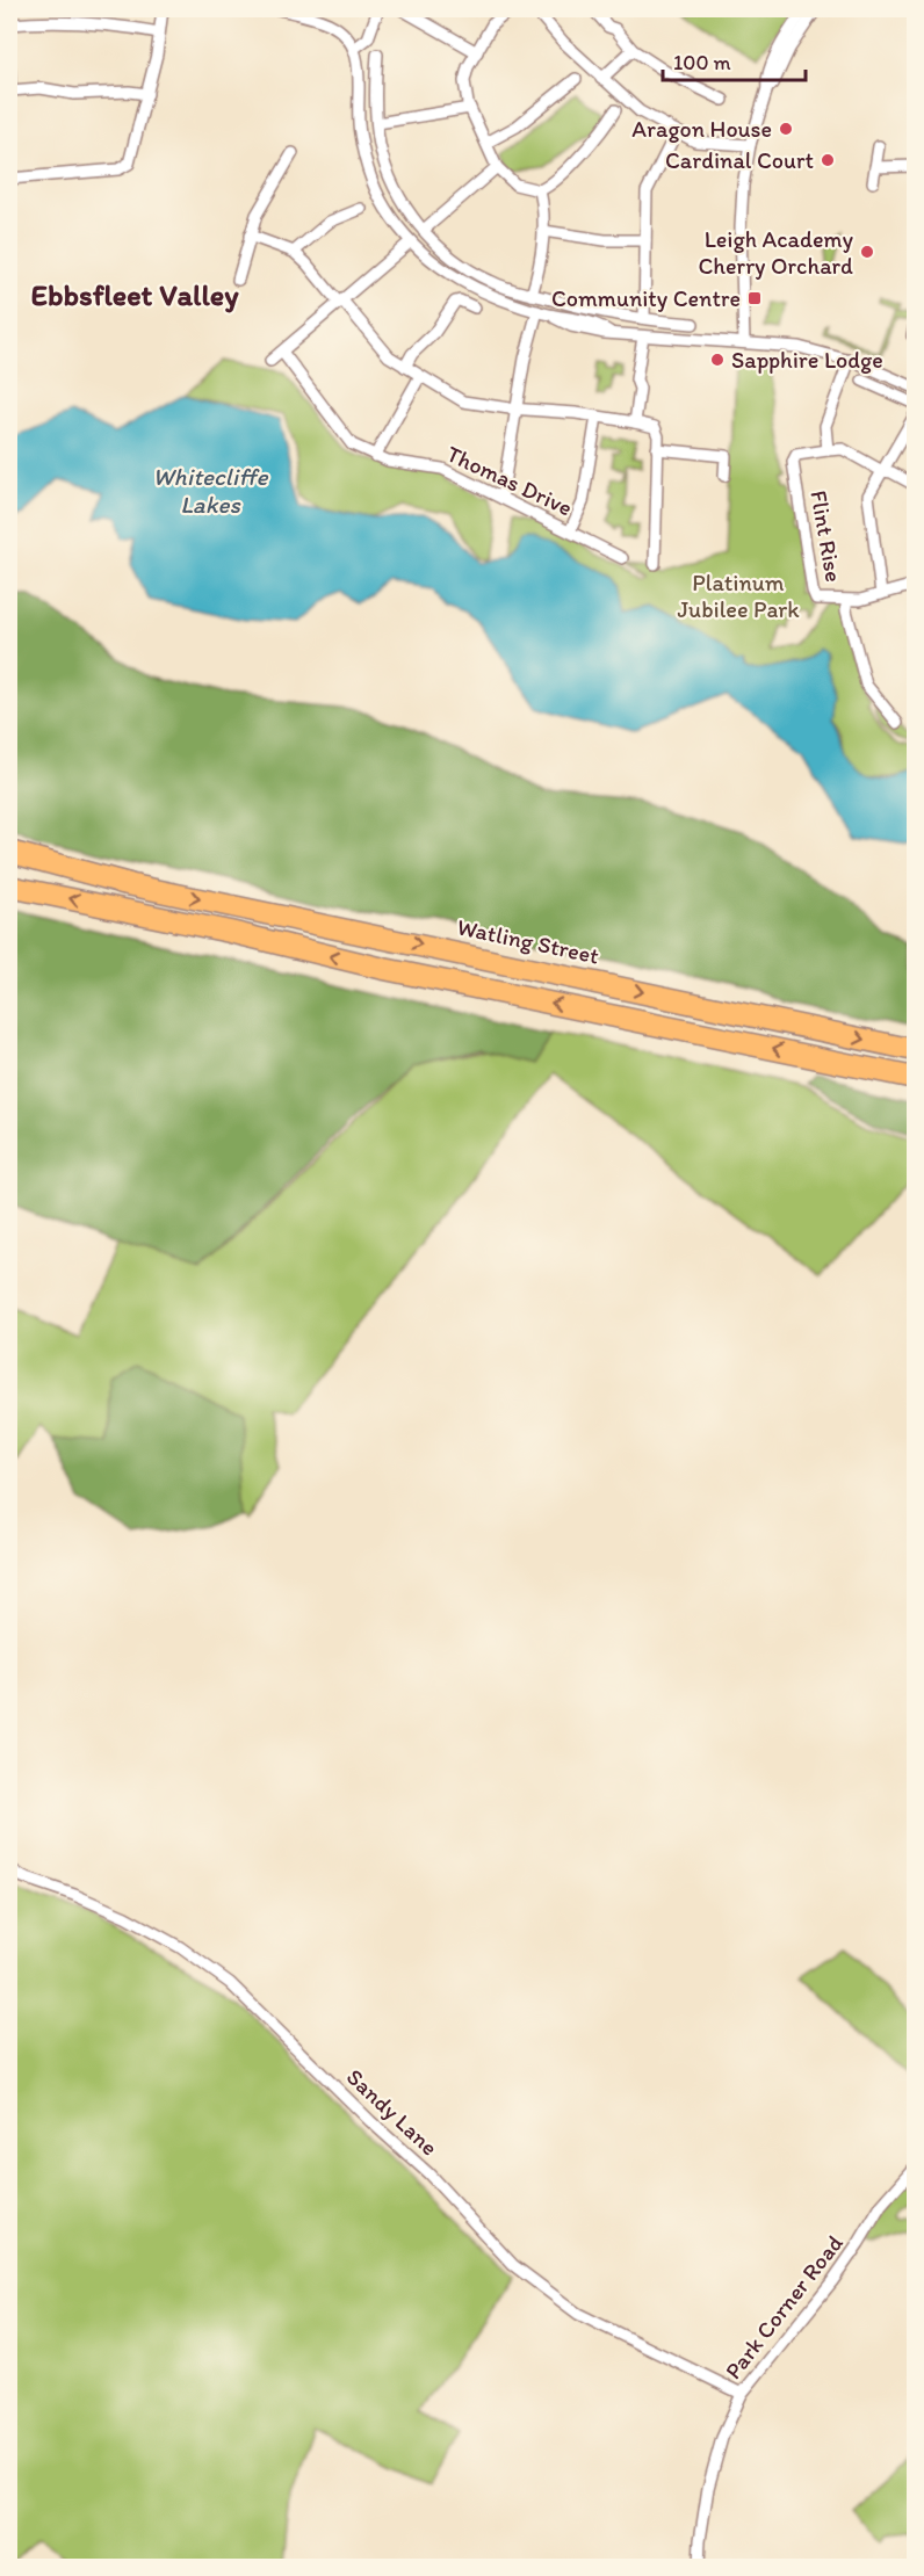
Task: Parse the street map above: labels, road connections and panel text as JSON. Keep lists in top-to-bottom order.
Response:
{
  "streets": {
    "highway": ["Watling Street"],
    "street": [
      "Thomas Drive",
      "Flint Rise",
      "Sandy Lane",
      "Park Corner Road"
    ]
  },
  "crossings": [
    ["Sandy Lane", "Park Corner Road"]
  ],
  "districts": ["Ebbsfleet Valley"],
  "water": ["Whitecliffe Lakes"],
  "parks": ["Platinum Jubilee Park"],
  "places": {
    "other": [
      "Aragon House",
      "Cardinal Court",
      "Leigh Academy Cherry Orchard",
      "Sapphire Lodge"
    ],
    "transit": ["Community Centre"]
  },
  "scale_bar": "100 m"
}
